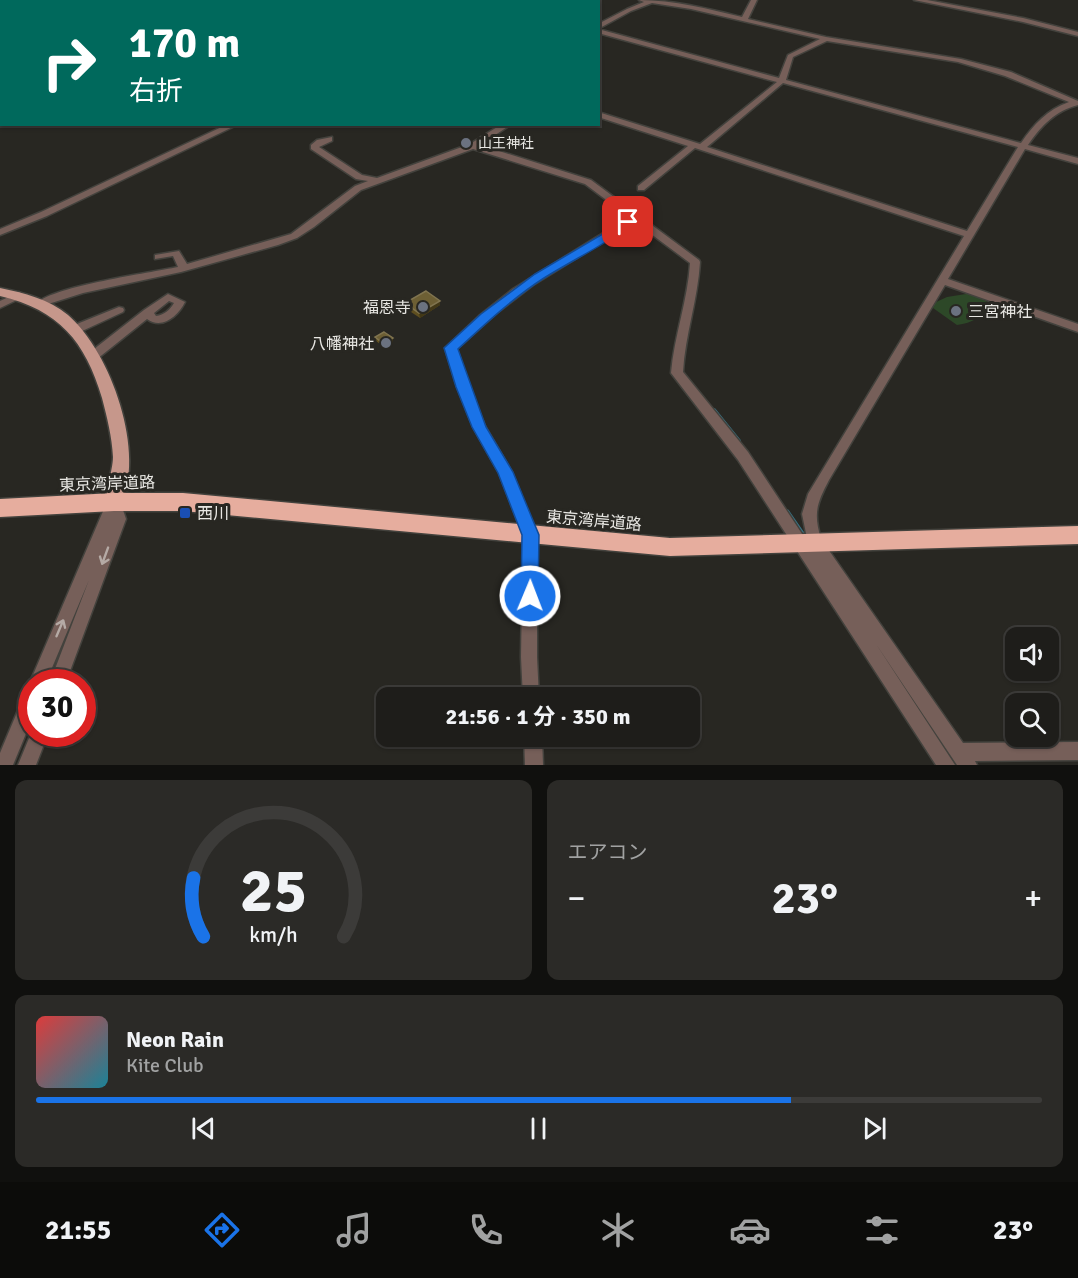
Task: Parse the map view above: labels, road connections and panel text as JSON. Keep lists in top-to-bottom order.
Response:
{
  "streets": {
    "highway": ["東京湾岸道路"]
  },
  "places": {
    "other": [
      "山王神社",
      "福恩寺",
      "三宮神社",
      "八幡神社"
    ],
    "transit": ["西川"]
  },
  "page": {
    "turn": ["170 m", "右折"],
    "limit": "30",
    "trip": "21:56 · 1 分 · 350 m",
    "tile": "エアコン",
    "heat": ["−", "23°", "+"],
    "song": ["Neon Rain", "Kite Club"],
    "tabs": ["21:55", "23°"],
    "gauge": ["25", "km/h"]
  }
}
